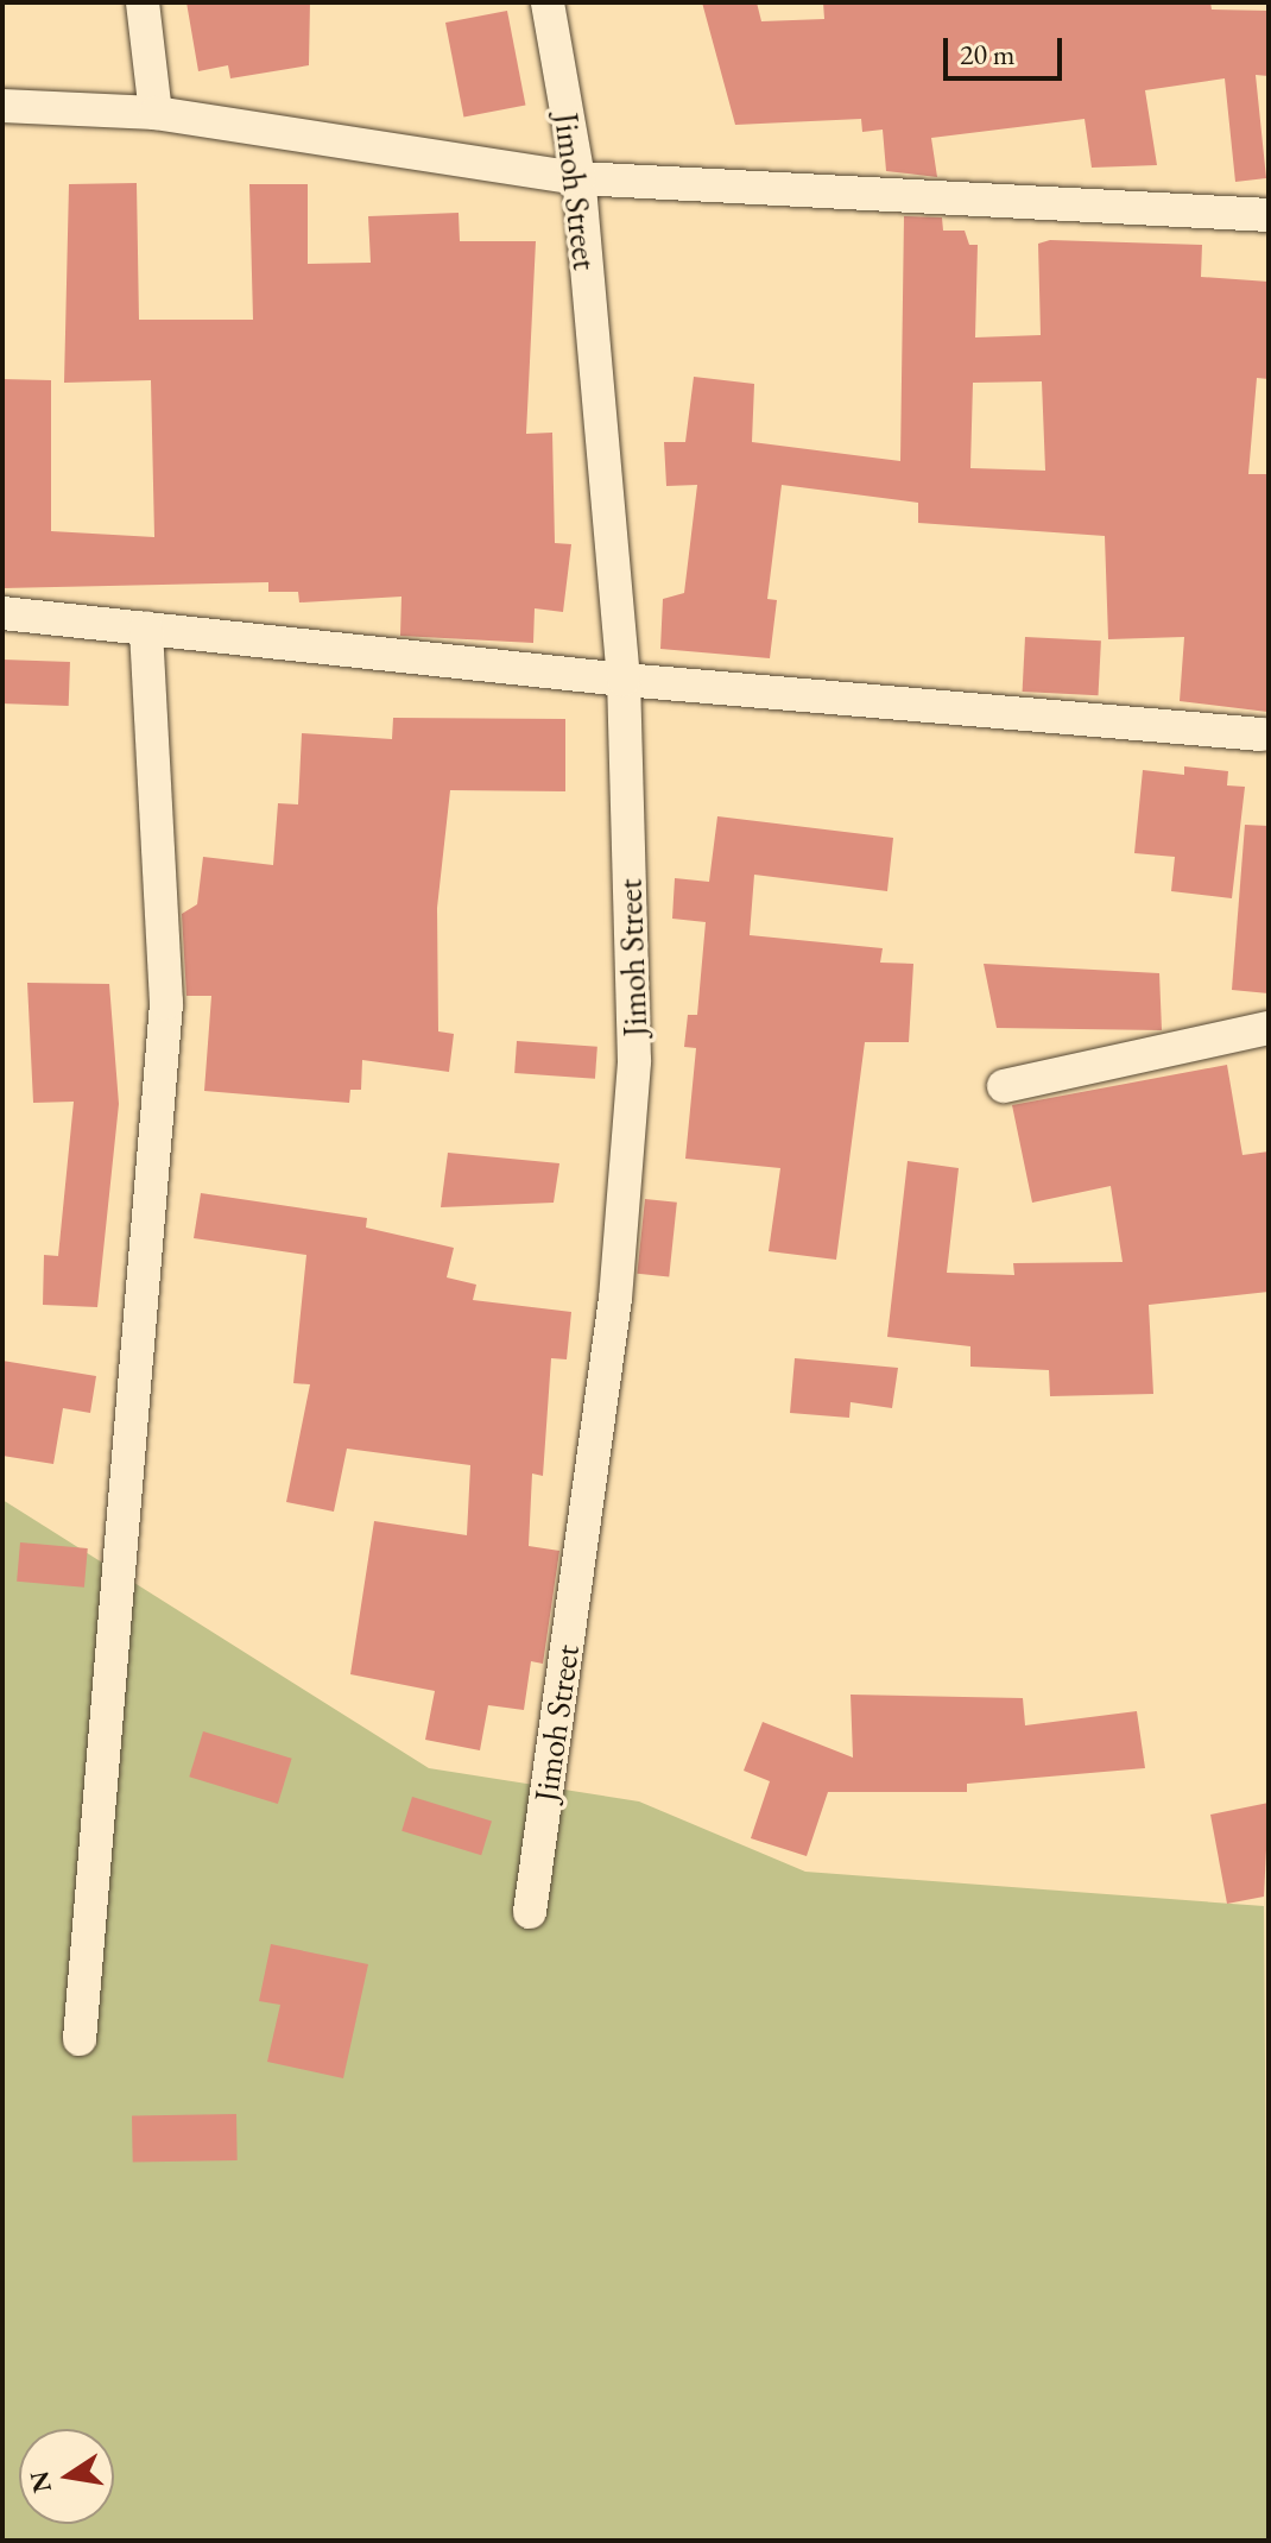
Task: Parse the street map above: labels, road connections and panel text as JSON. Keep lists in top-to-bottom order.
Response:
{
  "streets": {
    "street": ["Jimoh Street"]
  },
  "scale_bar": "20 m",
  "north": "left"
}
